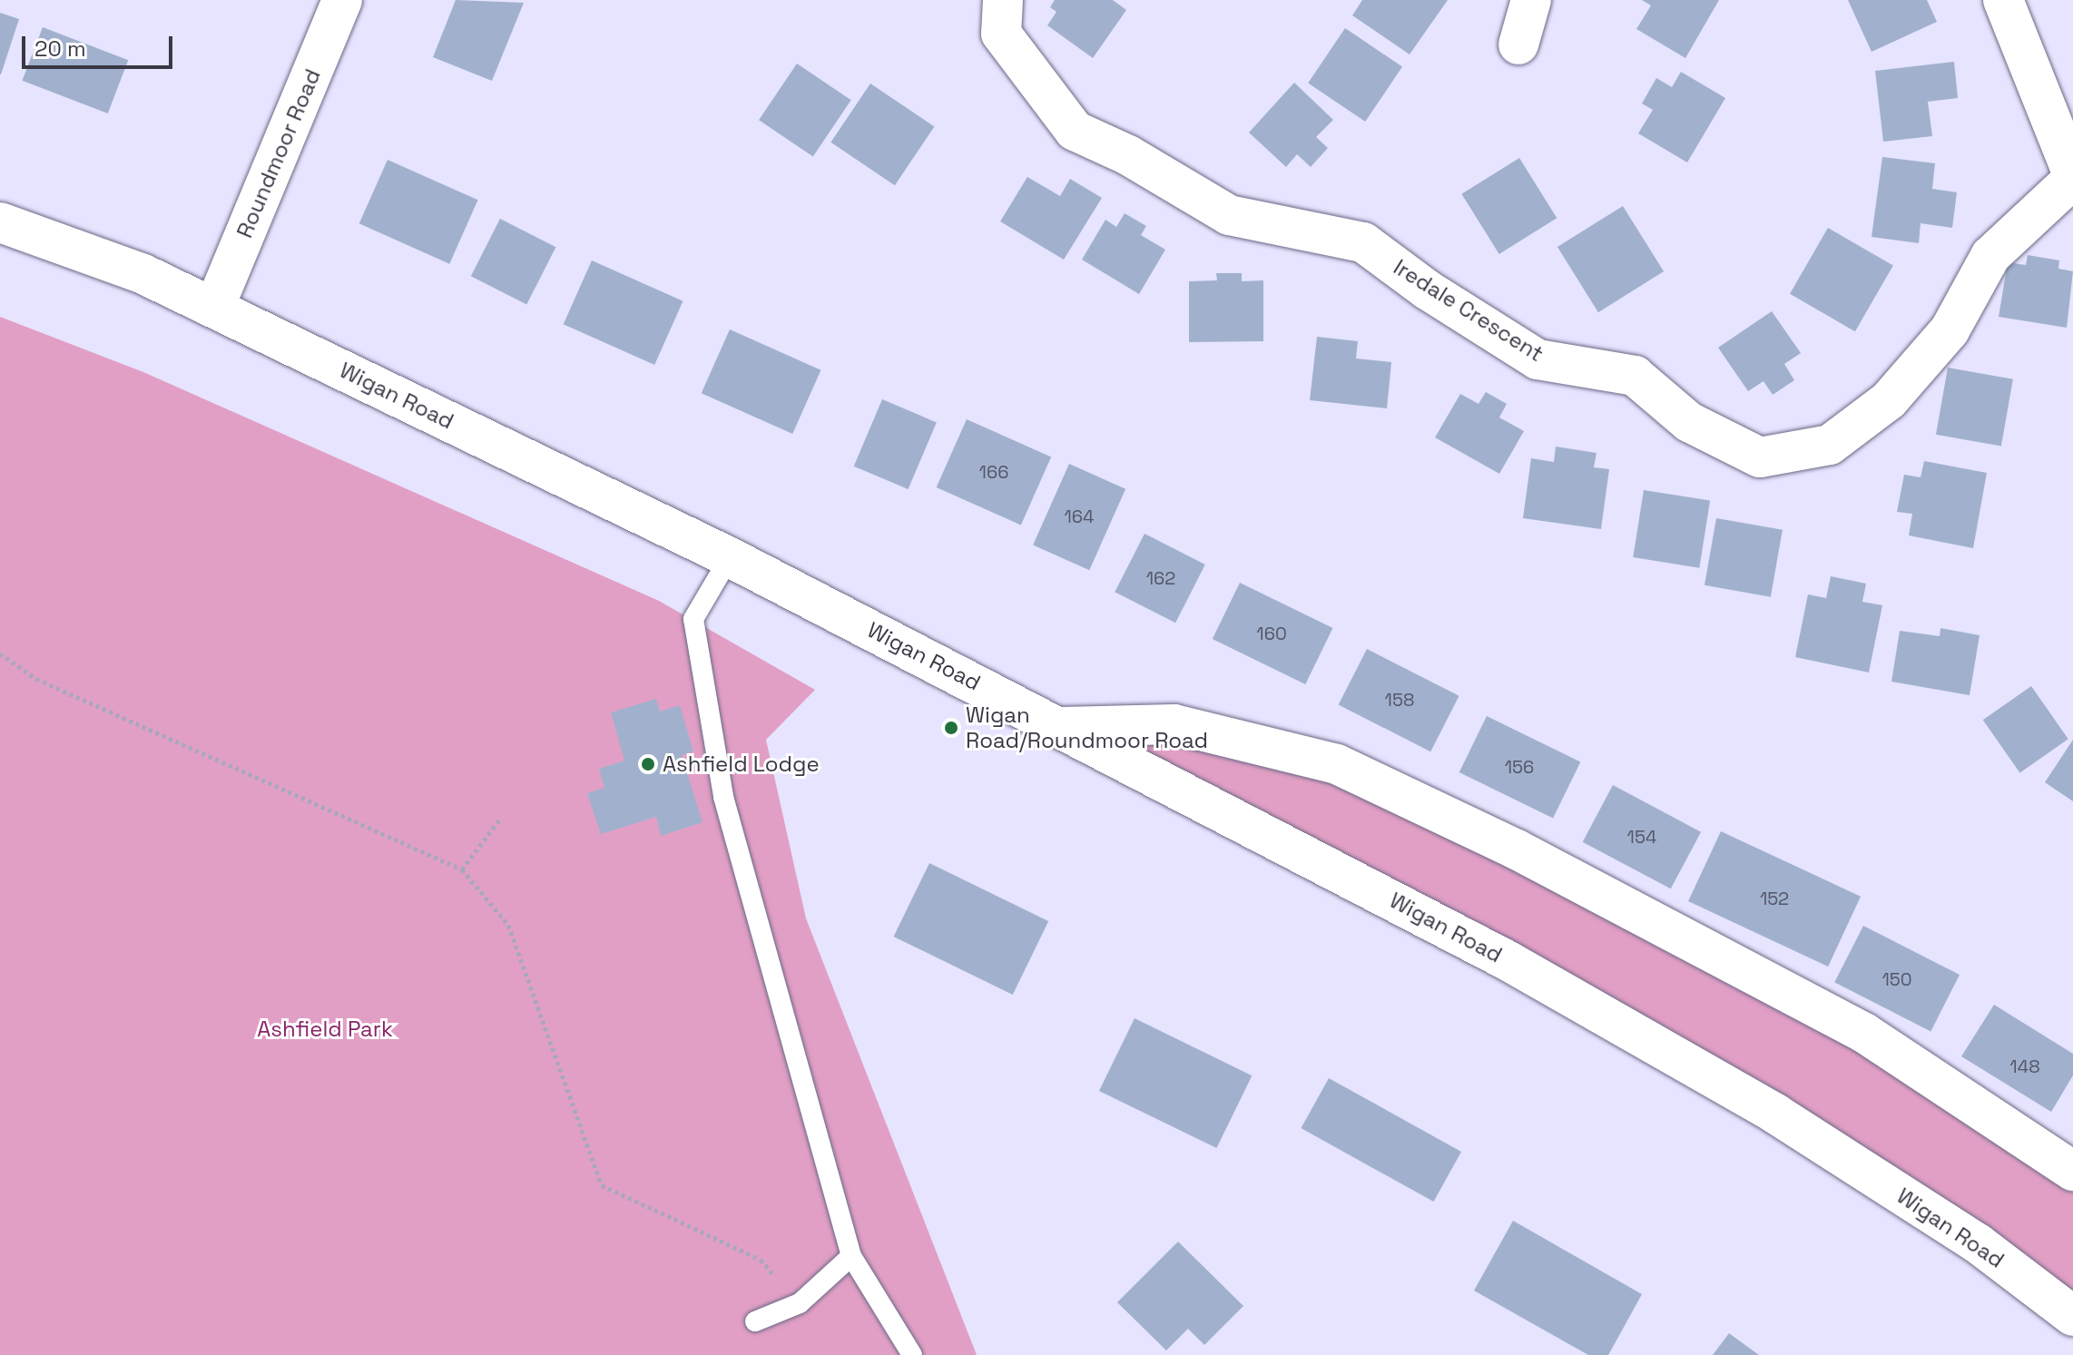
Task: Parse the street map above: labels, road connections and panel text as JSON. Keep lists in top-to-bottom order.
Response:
{
  "streets": {
    "main road": ["Roundmoor Road", "Iredale Crescent", "Wigan Road"]
  },
  "crossings": [
    ["Roundmoor Road", "Wigan Road"]
  ],
  "parks": ["Ashfield Park"],
  "places": ["Wigan Road/Roundmoor Road", "Ashfield Lodge"],
  "house_numbers": [
    "166",
    "164",
    "162",
    "160",
    "158",
    "156",
    "154",
    "152",
    "150",
    "148"
  ],
  "scale_bar": "20 m"
}
